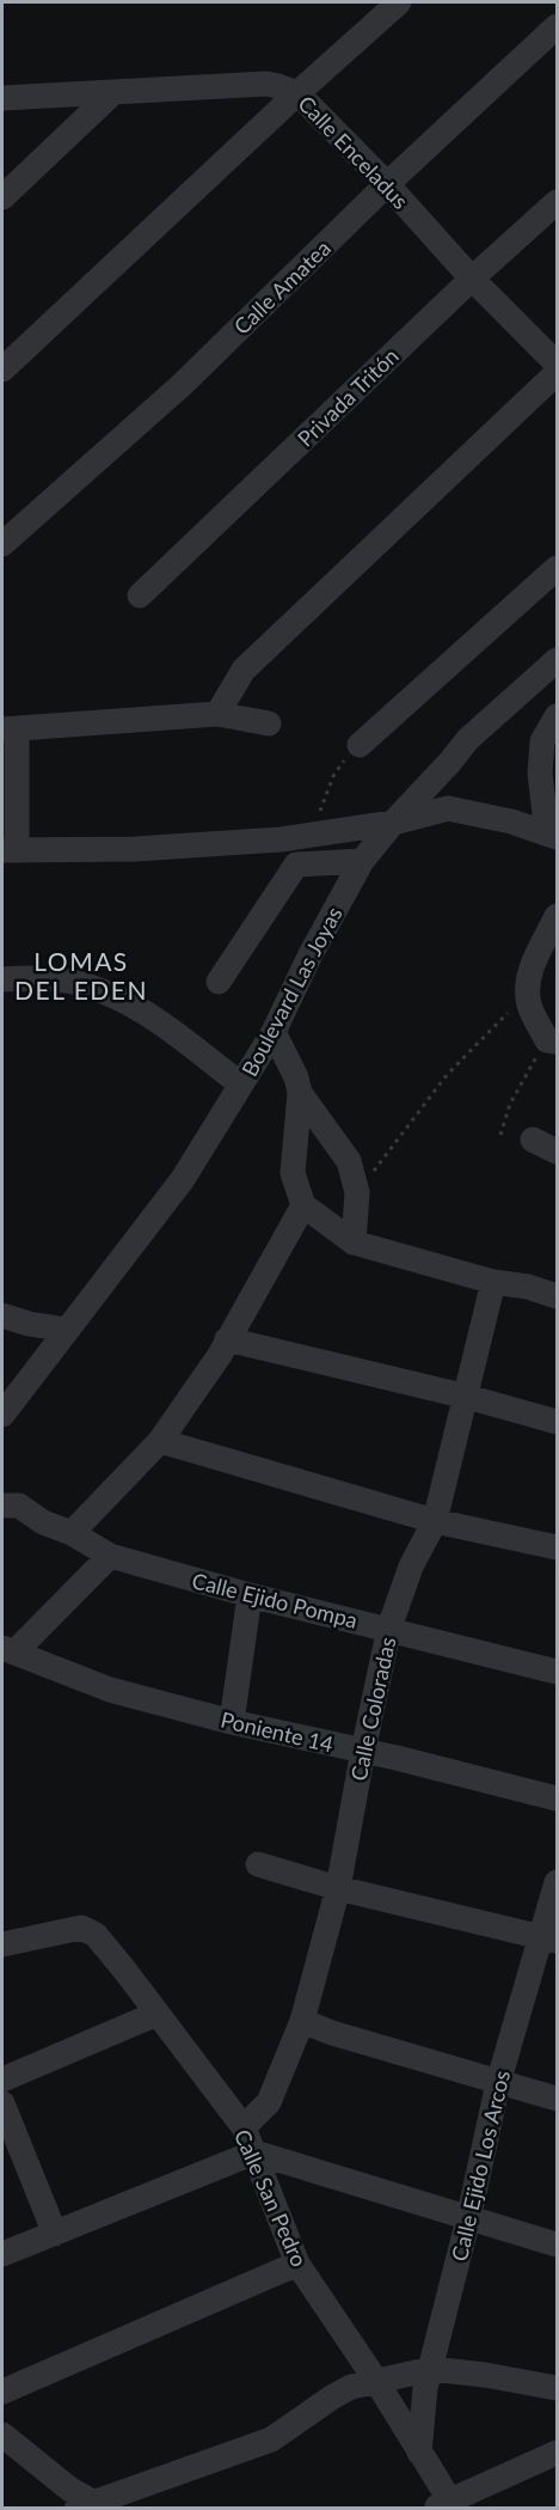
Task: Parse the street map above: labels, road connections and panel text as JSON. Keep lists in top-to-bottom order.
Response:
{
  "streets": {
    "street": [
      "Calle Enceladus",
      "Calle Amatea",
      "Privada Tritón",
      "Boulevard Las Joyas",
      "Calle Ejido Pompa",
      "Calle Coloradas",
      "Poniente 14",
      "Calle Ejido Los Arcos",
      "Calle San Pedro"
    ]
  },
  "crossings": [
    ["Calle Enceladus", "Calle Amatea"],
    ["Calle Enceladus", "Privada Tritón"],
    ["Calle Ejido Pompa", "Calle Coloradas"],
    ["Calle Coloradas", "Poniente 14"],
    ["Calle Coloradas", "Calle San Pedro"],
    ["Calle Ejido Los Arcos", "Calle San Pedro"]
  ],
  "districts": ["LOMAS DEL EDEN"]
}
